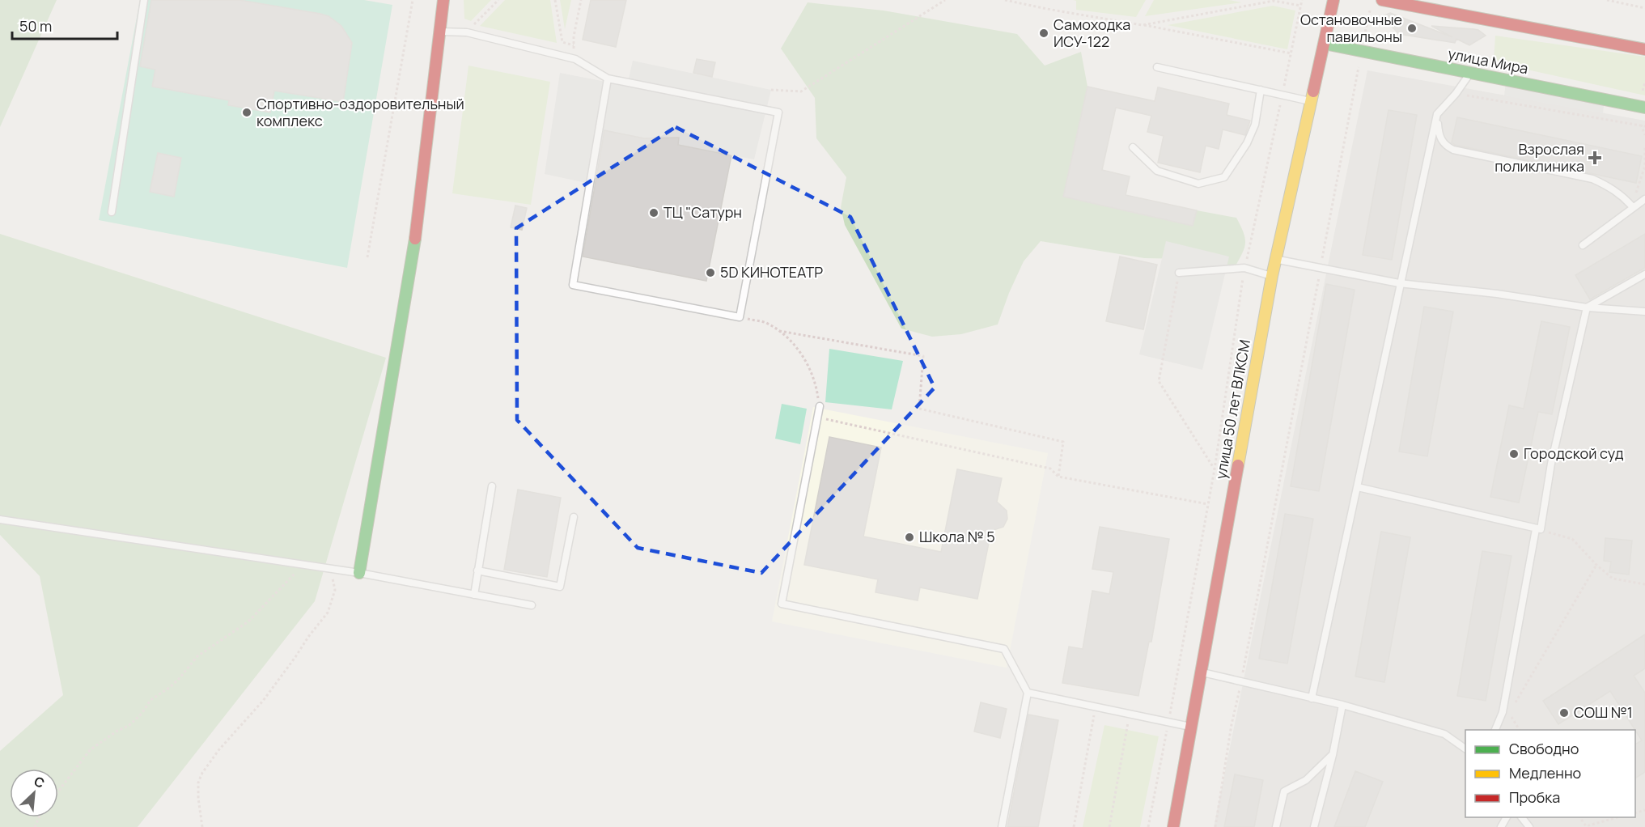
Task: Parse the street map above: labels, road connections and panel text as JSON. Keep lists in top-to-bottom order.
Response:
{
  "streets": {
    "street": ["улица Мира", "улица 50 лет ВЛКСМ"]
  },
  "crossings": [
    ["улица Мира", "улица 50 лет ВЛКСМ"]
  ],
  "places": {
    "other": [
      "Остановочные павильоны",
      "Самоходка ИСУ-122",
      "Спортивно-оздоровительный комплекс",
      "ТЦ \"Сатурн",
      "5D КИНОТЕАТР",
      "Городской суд",
      "Школа № 5",
      "СОШ №1"
    ],
    "health": ["Взрослая поликлиника"]
  },
  "legend": ["Свободно", "Медленно", "Пробка"],
  "scale_bar": "50 m",
  "north": "top right"
}
